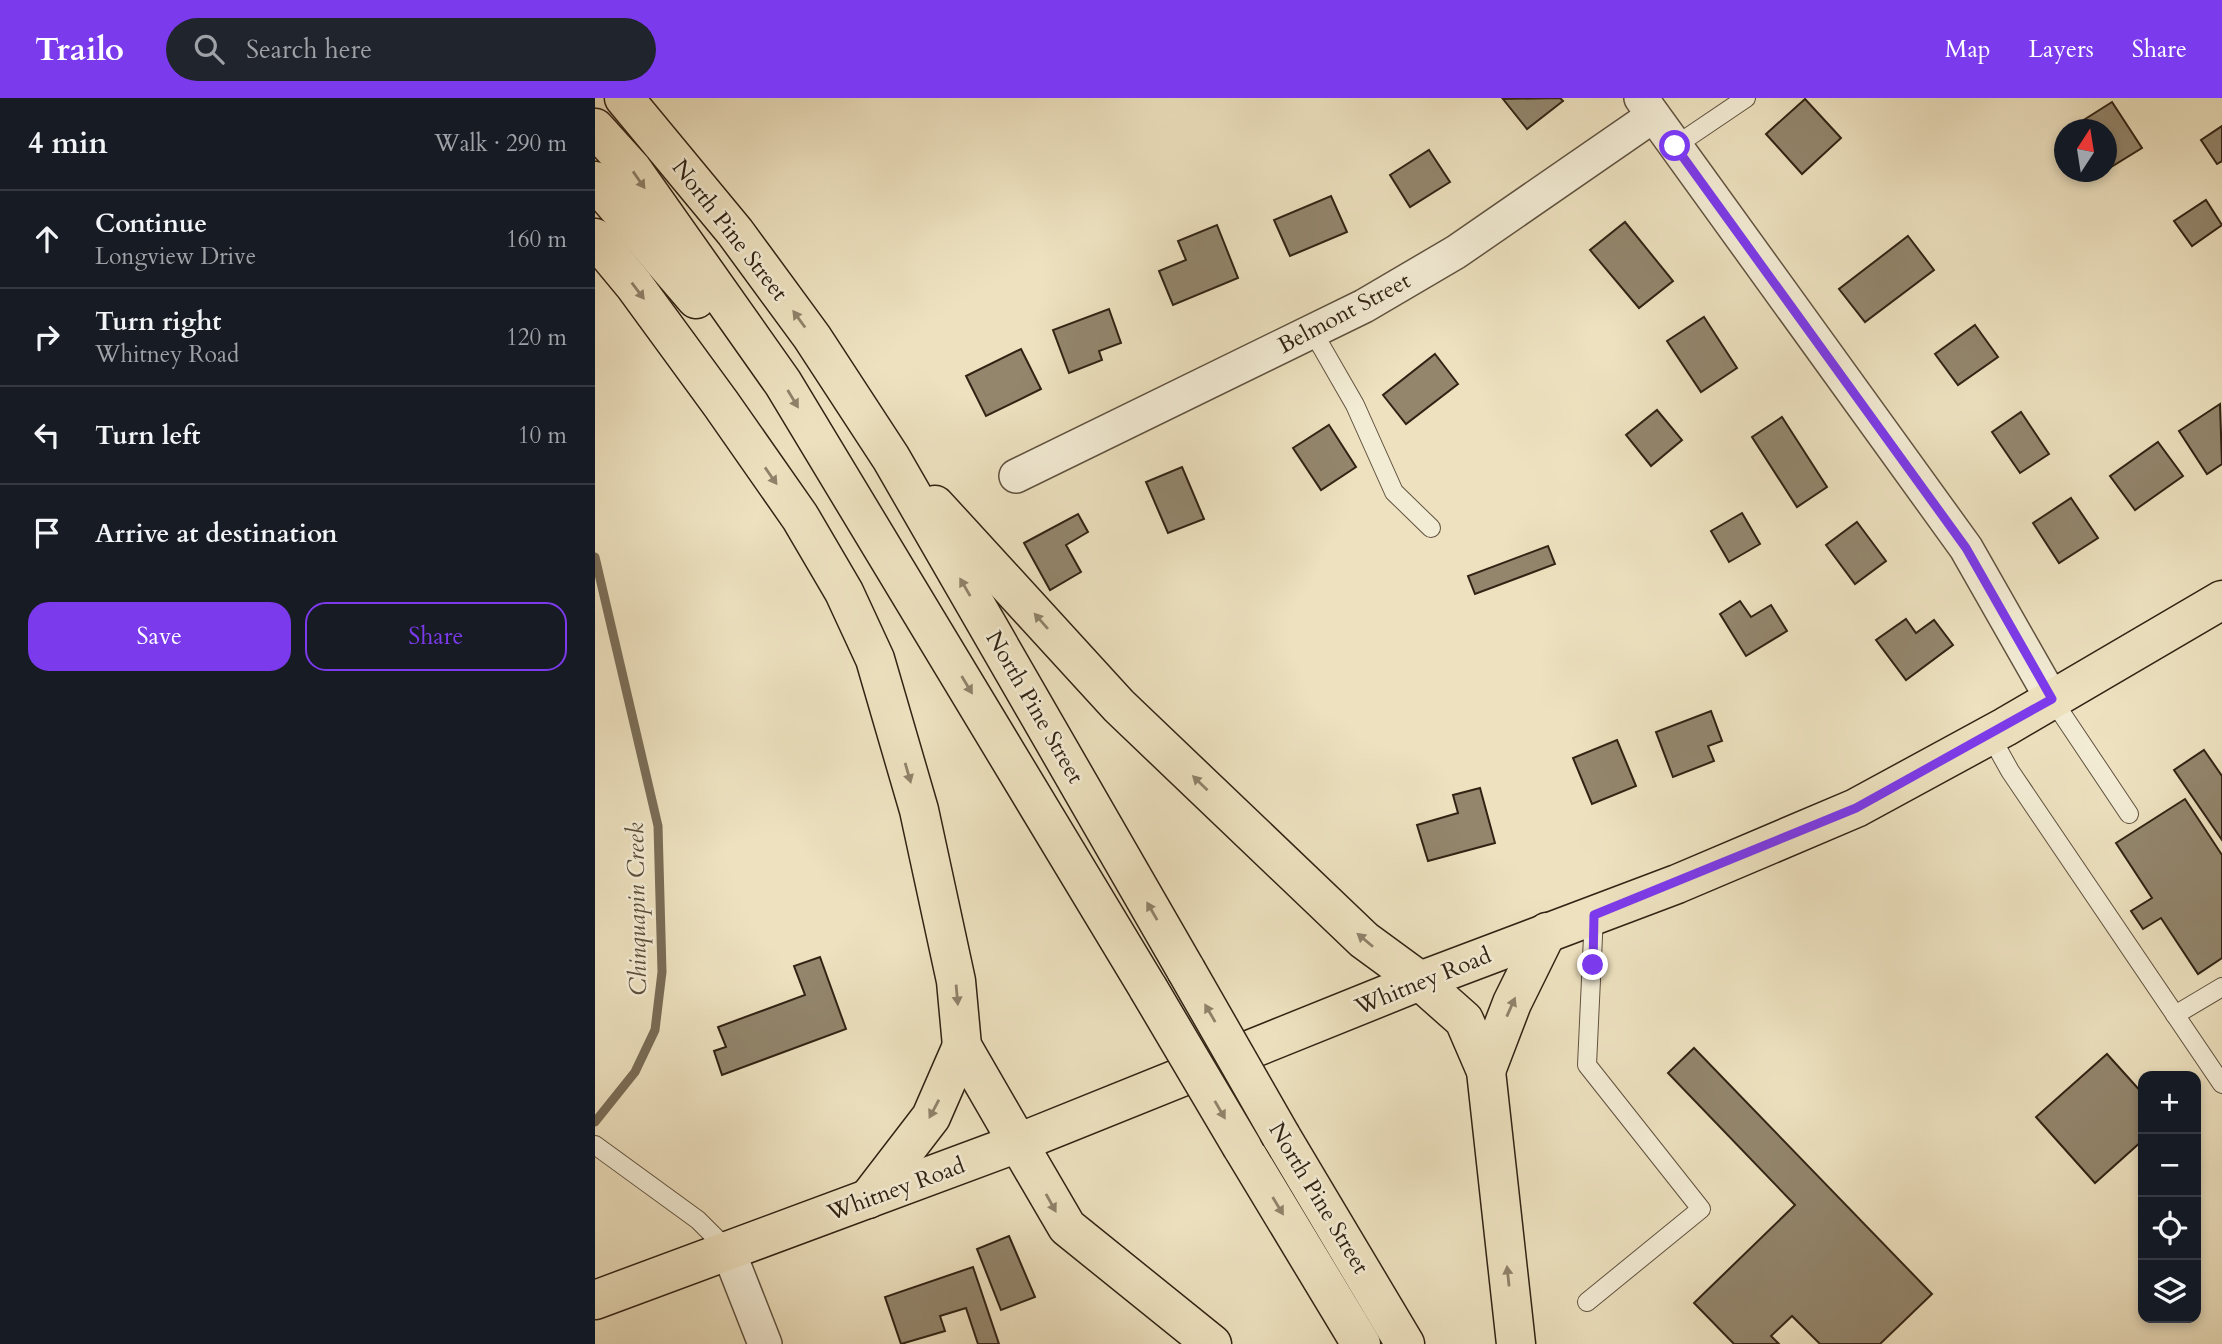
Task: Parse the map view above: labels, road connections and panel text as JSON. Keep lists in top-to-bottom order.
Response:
{
  "streets": {
    "main road": ["North Pine Street", "Whitney Road"],
    "street": ["Belmont Street"]
  },
  "water": ["Chinquapin Creek"],
  "north": "top",
  "page": {
    "header": "Trailo",
    "search": "Search here",
    "nav": ["Map", "Layers", "Share"],
    "heading": ["4 min", "Walk · 290 m"],
    "list": [
      ["Continue", "Longview Drive", "160 m"],
      ["Turn right", "Whitney Road", "120 m"],
      ["Turn left", "10 m"],
      "Arrive at destination"
    ],
    "buttons": ["Save", "Share"],
    "map_buttons": ["+", "−"]
  }
}
